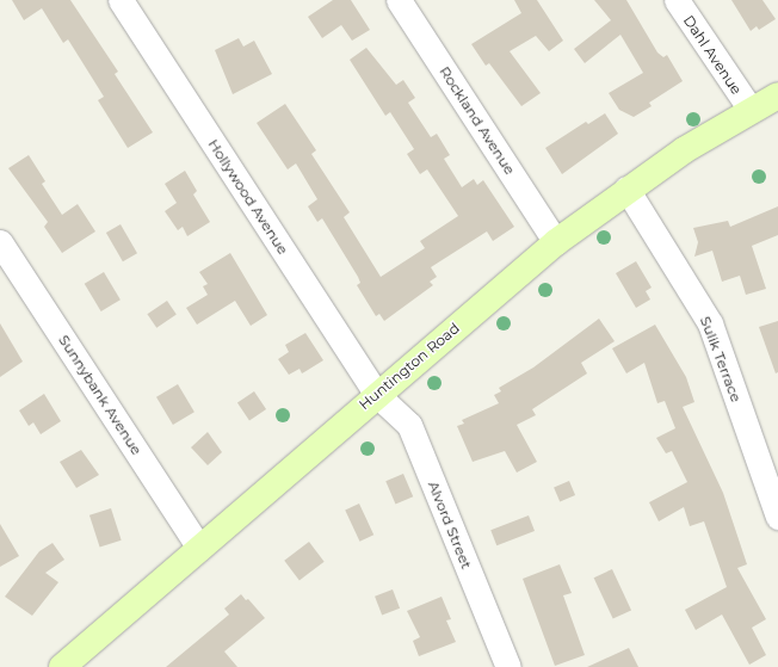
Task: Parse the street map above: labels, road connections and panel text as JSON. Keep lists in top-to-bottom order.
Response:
{
  "streets": {
    "main road": ["Huntington Road"],
    "street": [
      "Dahl Avenue",
      "Rockland Avenue",
      "Hollywood Avenue",
      "Sulik Terrace",
      "Sunnybank Avenue",
      "Alvord Street"
    ]
  },
  "crossings": [
    ["Dahl Avenue", "Huntington Road"],
    ["Rockland Avenue", "Huntington Road"],
    ["Hollywood Avenue", "Huntington Road"],
    ["Hollywood Avenue", "Alvord Street"],
    ["Sulik Terrace", "Huntington Road"],
    ["Huntington Road", "Sunnybank Avenue"],
    ["Huntington Road", "Alvord Street"]
  ]
}
